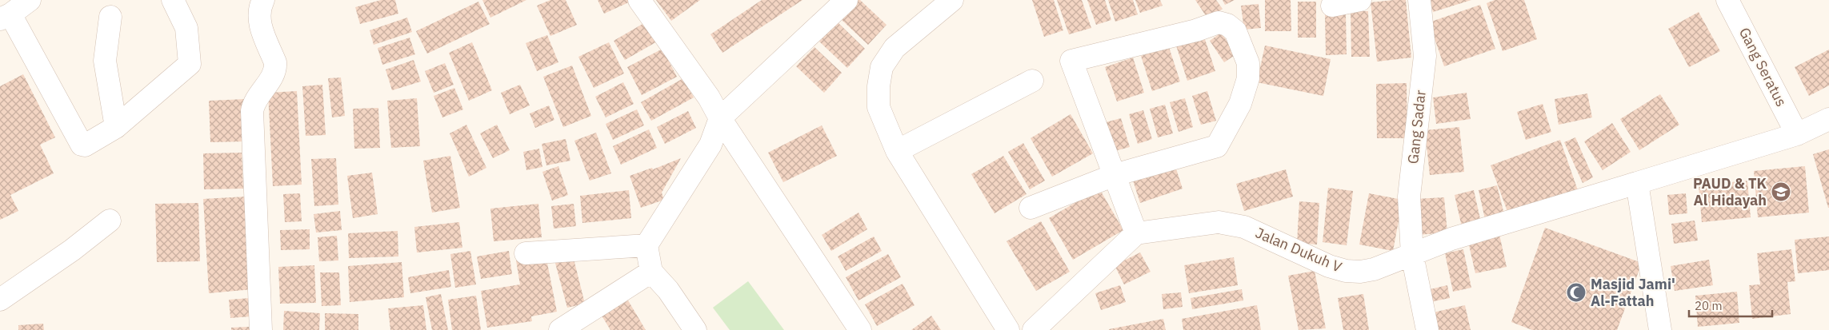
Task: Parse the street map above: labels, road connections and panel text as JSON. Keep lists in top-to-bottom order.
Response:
{
  "streets": {
    "street": ["Gang Seratus", "Gang Sadar", "Jalan Dukuh V"]
  },
  "crossings": [
    ["Gang Seratus", "Jalan Dukuh V"],
    ["Gang Sadar", "Jalan Dukuh V"]
  ],
  "places": {
    "school or university": ["PAUD & TK Al Hidayah"],
    "mosque": ["Masjid Jami' Al-Fattah"]
  },
  "scale_bar": "20 m"
}
